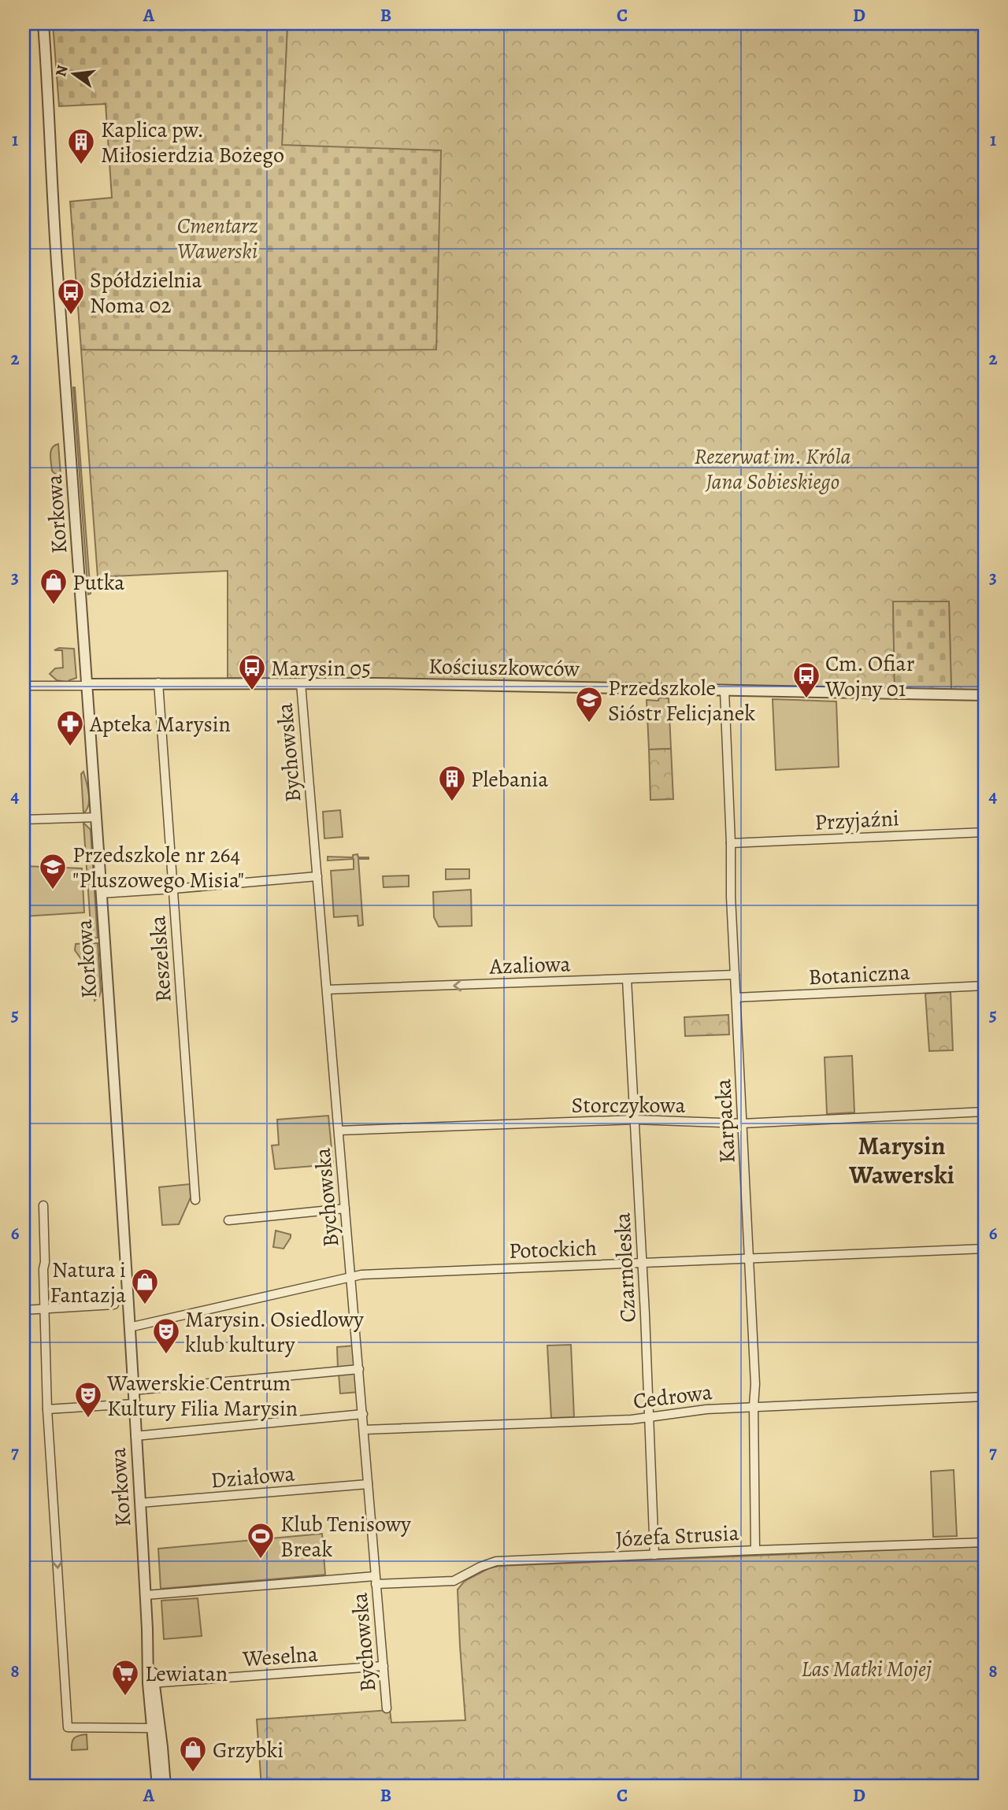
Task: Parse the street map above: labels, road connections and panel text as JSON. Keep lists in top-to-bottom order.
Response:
{
  "streets": {
    "street": [
      "Korkowa",
      "Kościuszkowców",
      "Bychowska",
      "Przyjaźni",
      "Reszelska",
      "Azaliowa",
      "Botaniczna",
      "Storczykowa",
      "Karpacka",
      "Potockich",
      "Czarnoleska",
      "Cedrowa",
      "Działowa",
      "Józefa Strusia",
      "Weselna"
    ]
  },
  "crossings": [
    ["Korkowa", "Kościuszkowców"],
    ["Korkowa", "Potockich"],
    ["Korkowa", "Działowa"],
    ["Korkowa", "Józefa Strusia"],
    ["Korkowa", "Weselna"],
    ["Kościuszkowców", "Bychowska"],
    ["Kościuszkowców", "Reszelska"],
    ["Kościuszkowców", "Karpacka"],
    ["Bychowska", "Azaliowa"],
    ["Bychowska", "Storczykowa"],
    ["Bychowska", "Potockich"],
    ["Bychowska", "Cedrowa"],
    ["Bychowska", "Działowa"],
    ["Bychowska", "Józefa Strusia"],
    ["Bychowska", "Weselna"],
    ["Przyjaźni", "Karpacka"],
    ["Azaliowa", "Karpacka"],
    ["Azaliowa", "Czarnoleska"],
    ["Botaniczna", "Karpacka"],
    ["Storczykowa", "Karpacka"],
    ["Storczykowa", "Czarnoleska"],
    ["Karpacka", "Potockich"],
    ["Karpacka", "Cedrowa"],
    ["Karpacka", "Józefa Strusia"],
    ["Potockich", "Czarnoleska"],
    ["Czarnoleska", "Cedrowa"],
    ["Czarnoleska", "Józefa Strusia"]
  ],
  "one_way": ["Azaliowa"],
  "districts": ["Marysin Wawerski"],
  "parks": ["Cmentarz Wawerski", "Rezerwat im. Króla Jana Sobieskiego", "Las Matki Mojej"],
  "places": {
    "building": ["Kaplica pw. Miłosierdzia Bożego", "Plebania"],
    "bus stop": ["Spółdzielnia Noma 02", "Marysin 05", "Cm. Ofiar Wojny 01"],
    "shop": ["Putka", "Natura i Fantazja", "Grzybki"],
    "school or university": ["Przedszkole Sióstr Felicjanek", "Przedszkole nr 264 \"Pluszowego Misia\""],
    "pharmacy": ["Apteka Marysin"],
    "theatre": ["Marysin. Osiedlowy klub kultury", "Wawerskie Centrum Kultury Filia Marysin"],
    "sports": ["Klub Tenisowy Break"],
    "supermarket": ["Lewiatan"]
  },
  "north": "left",
  "grid": {
    "columns": [
      "A",
      "B",
      "C",
      "D"
    ],
    "rows": [
      "1",
      "2",
      "3",
      "4",
      "5",
      "6",
      "7",
      "8"
    ]
  }
}
